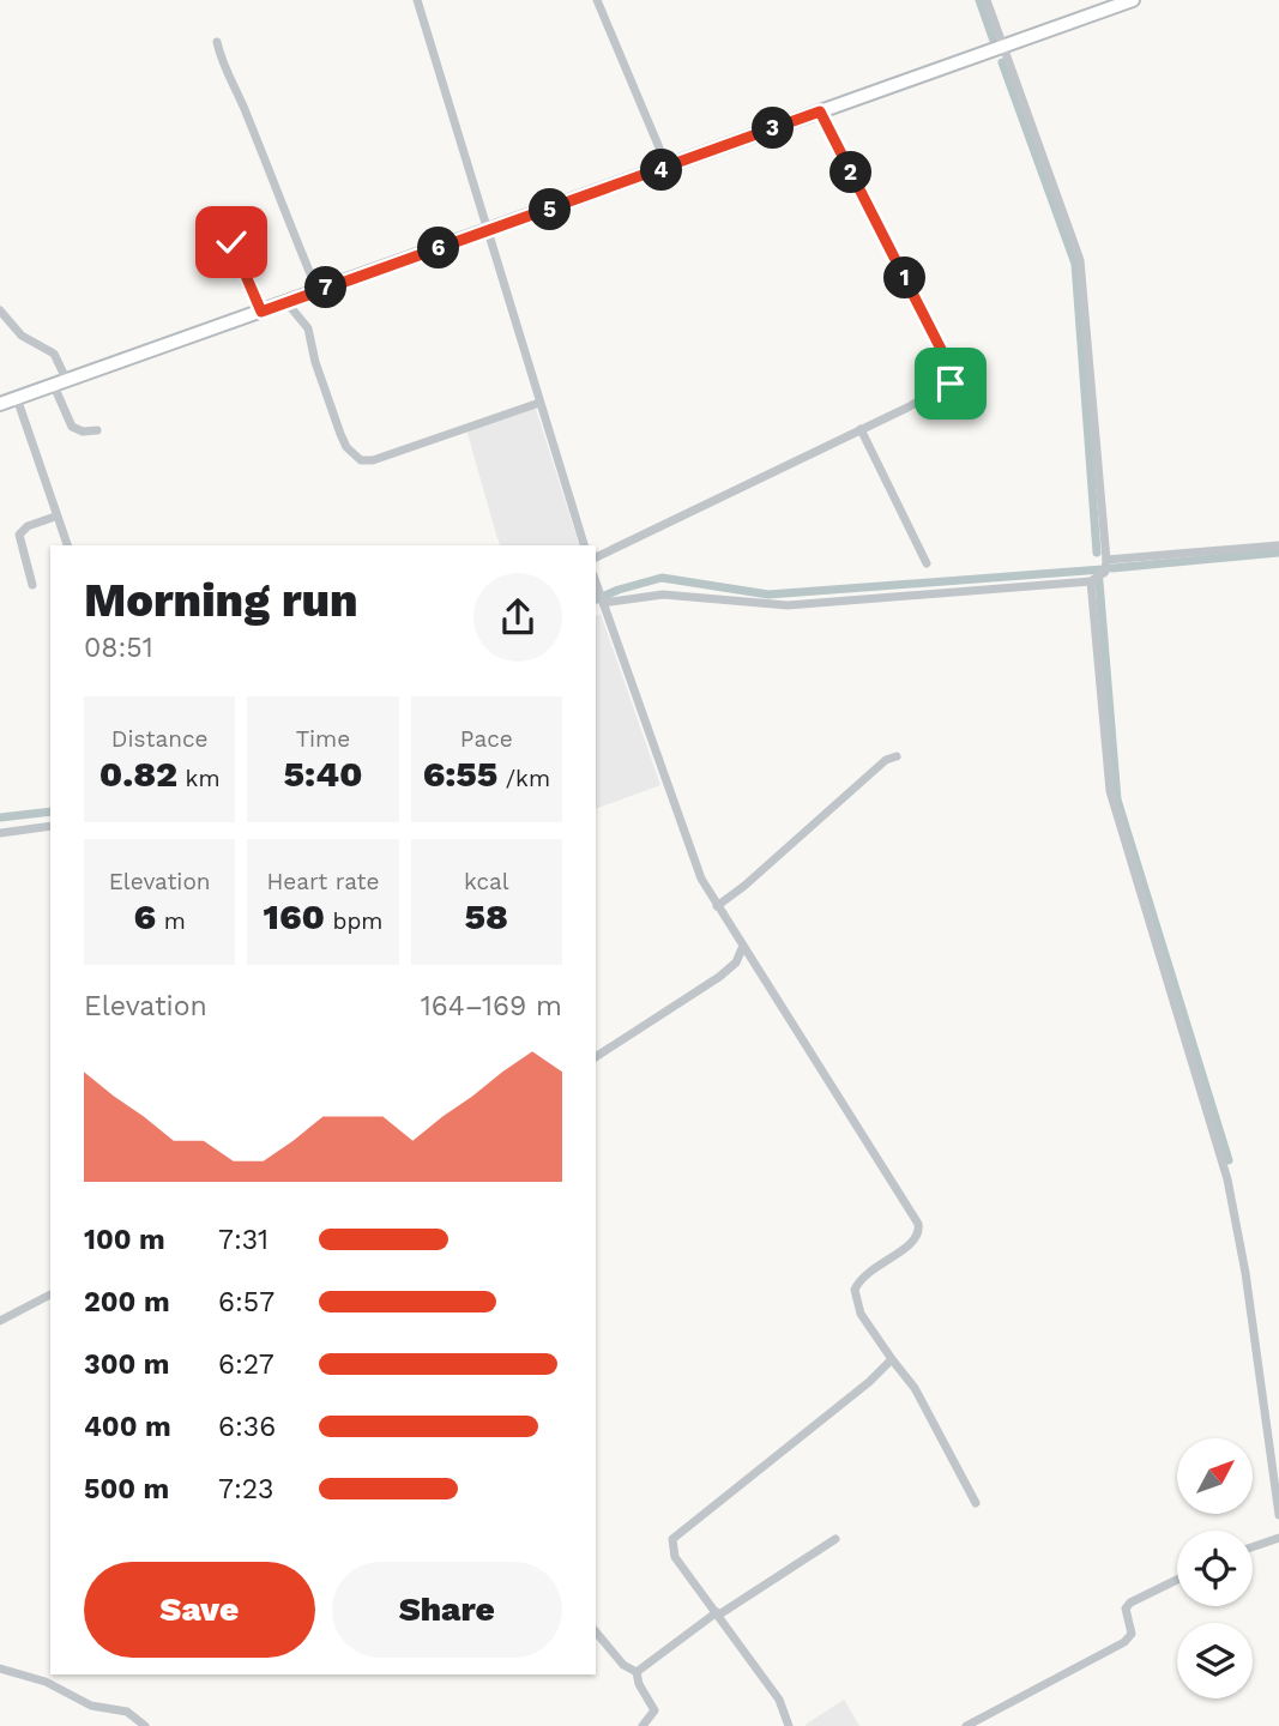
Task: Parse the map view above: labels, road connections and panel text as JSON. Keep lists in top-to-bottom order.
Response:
{
  "north": "top right",
  "page": {
    "pins": [
      "3",
      "4",
      "2",
      "5",
      "6",
      "1",
      "7"
    ],
    "heading": ["Morning run", "08:51"],
    "stats": [
      ["Distance", "0.82 km"],
      ["Time", "5:40"],
      ["Pace", "6:55 /km"],
      ["Elevation", "6 m"],
      ["Heart rate", "160 bpm"],
      ["kcal", "58"]
    ],
    "chart": ["Elevation", "164–169 m"],
    "list": [
      {
        "name": "100 m",
        "note": "7:31"
      },
      {
        "name": "200 m",
        "note": "6:57"
      },
      {
        "name": "300 m",
        "note": "6:27"
      },
      {
        "name": "400 m",
        "note": "6:36"
      },
      {
        "name": "500 m",
        "note": "7:23"
      }
    ],
    "buttons": ["Save", "Share"]
  }
}
